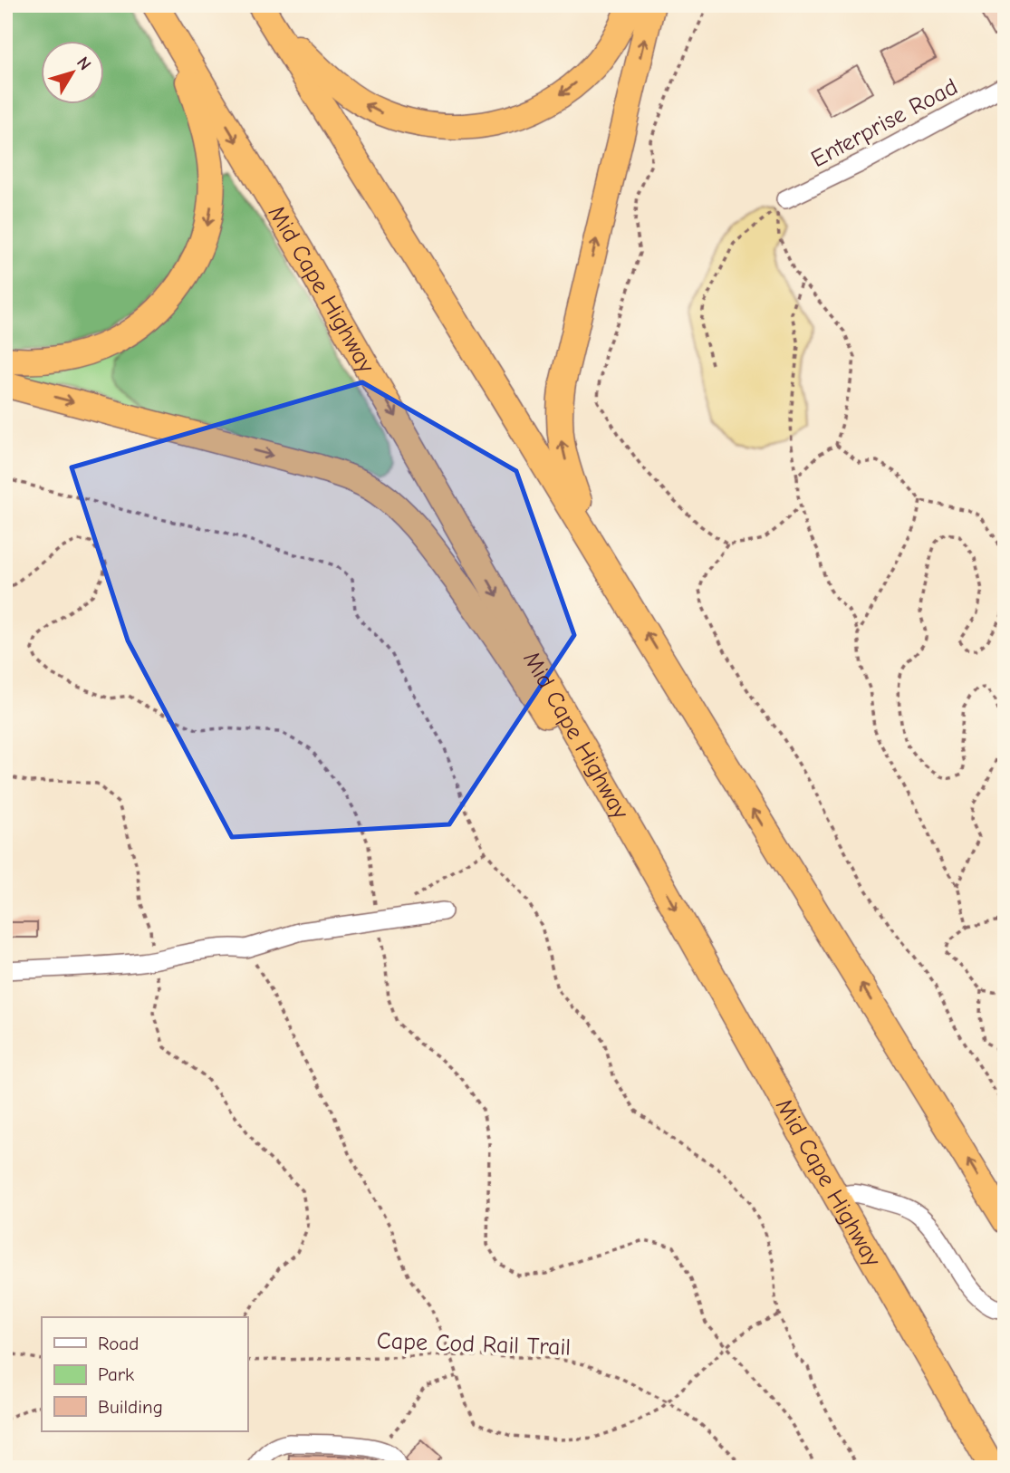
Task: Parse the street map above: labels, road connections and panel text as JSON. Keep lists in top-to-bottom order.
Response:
{
  "streets": {
    "highway": ["Mid Cape Highway"],
    "street": ["Enterprise Road"],
    "path": ["Cape Cod Rail Trail"]
  },
  "legend": ["Road", "Park", "Building"],
  "north": "top right"
}
